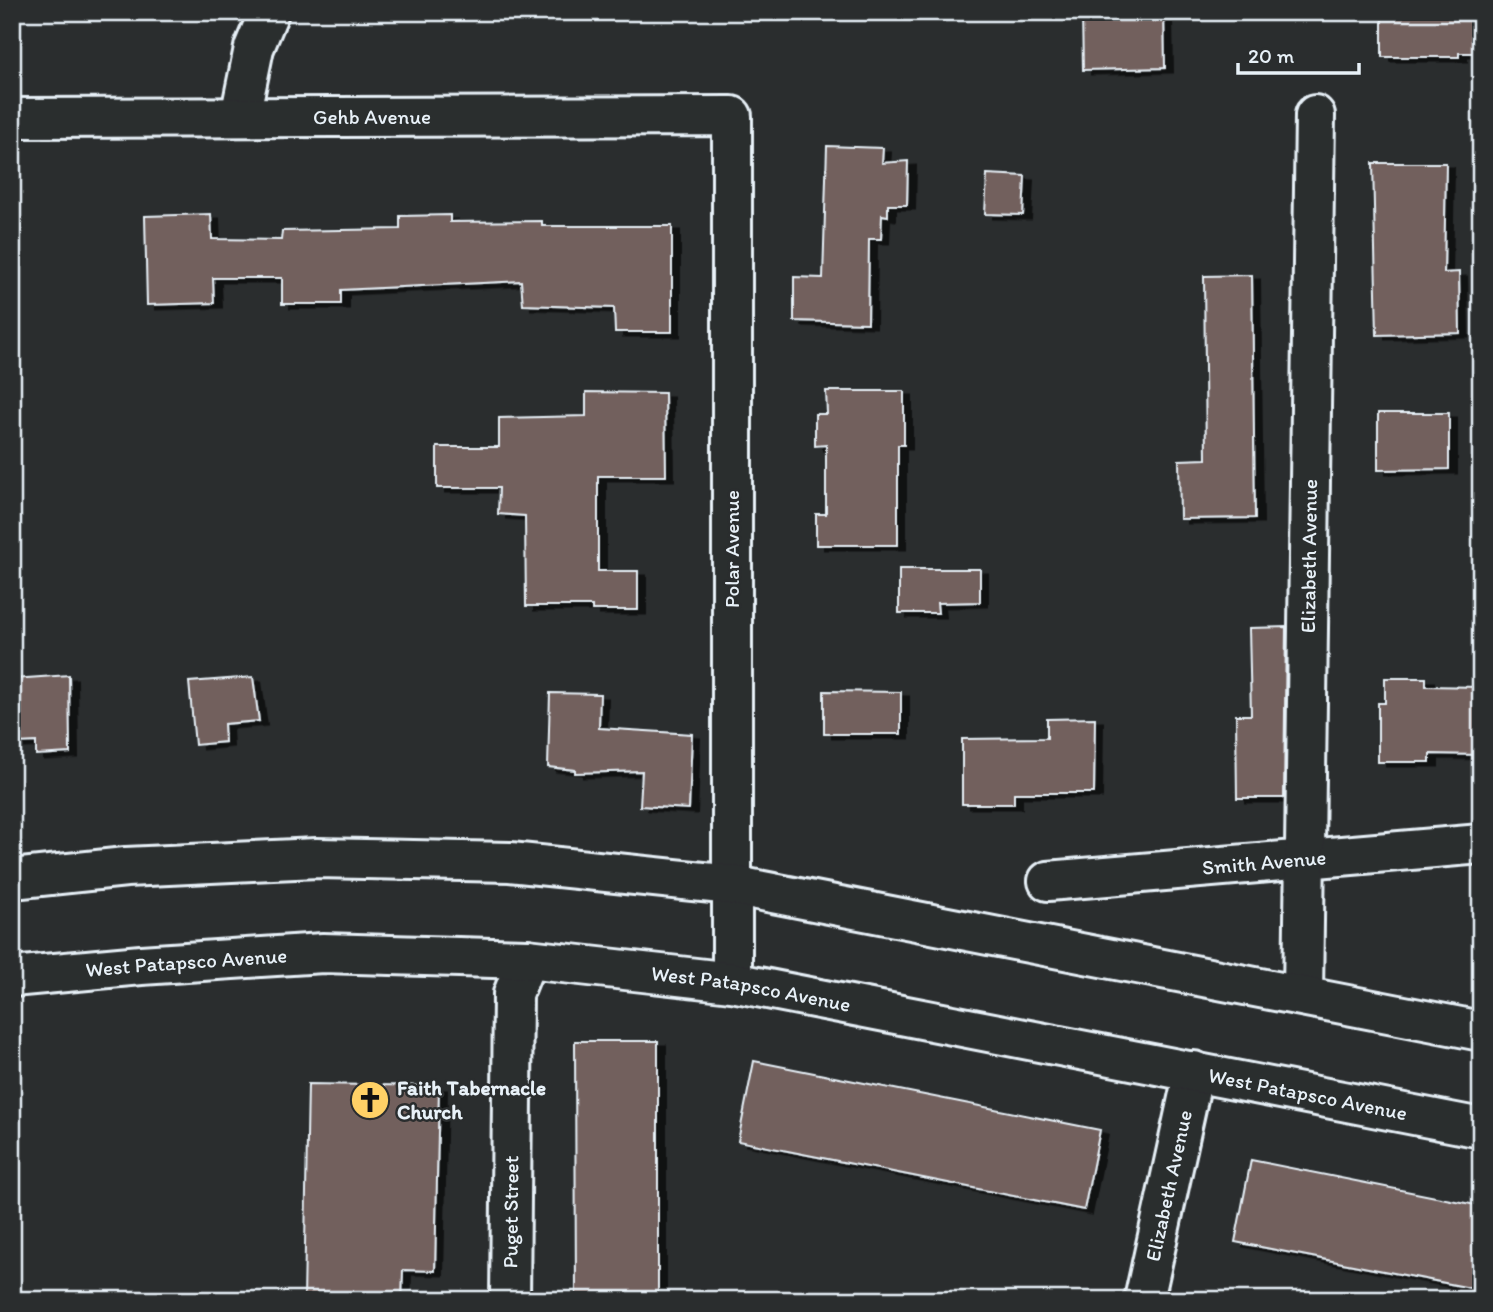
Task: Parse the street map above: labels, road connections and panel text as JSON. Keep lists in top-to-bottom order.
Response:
{
  "streets": {
    "street": [
      "Gehb Avenue",
      "Polar Avenue",
      "Elizabeth Avenue",
      "Smith Avenue",
      "West Patapsco Avenue",
      "Puget Street"
    ]
  },
  "crossings": [
    ["Gehb Avenue", "Polar Avenue"],
    ["Polar Avenue", "West Patapsco Avenue"],
    ["Elizabeth Avenue", "Smith Avenue"],
    ["Elizabeth Avenue", "West Patapsco Avenue"],
    ["West Patapsco Avenue", "Puget Street"]
  ],
  "places": {
    "church": ["Faith Tabernacle Church"]
  },
  "scale_bar": "20 m"
}
